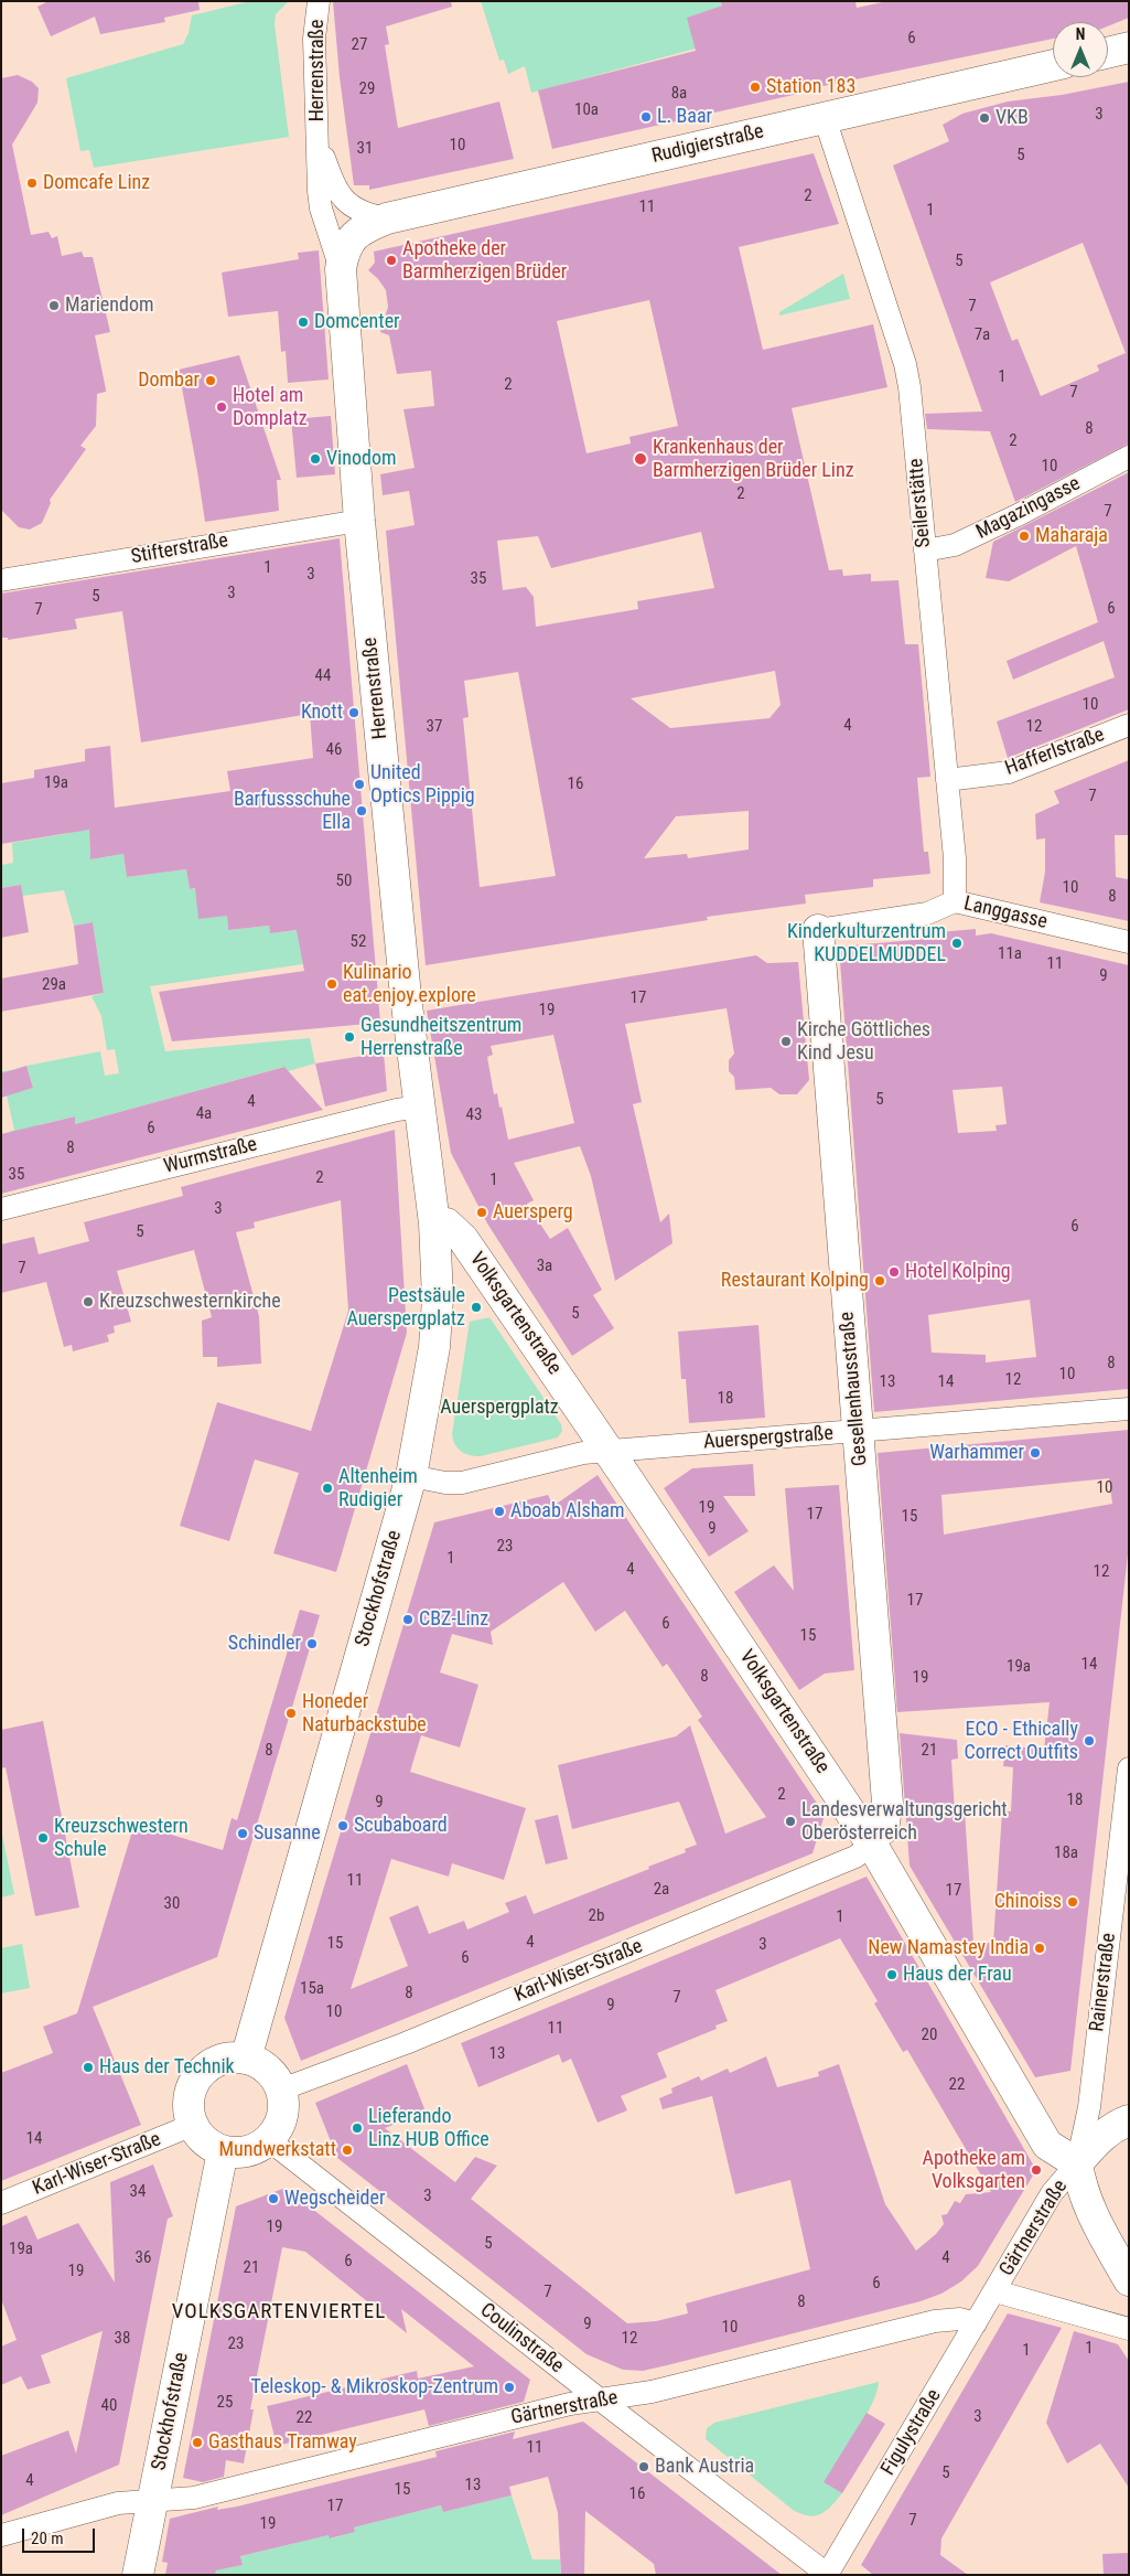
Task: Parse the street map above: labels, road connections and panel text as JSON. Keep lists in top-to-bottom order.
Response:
{
  "streets": {
    "street": [
      "Herrenstraße",
      "Rudigierstraße",
      "Seilerstätte",
      "Magazingasse",
      "Stifterstraße",
      "Hafferlstraße",
      "Langgasse",
      "Wurmstraße",
      "Volksgartenstraße",
      "Gesellenhausstraße",
      "Auerspergstraße",
      "Stockhofstraße",
      "Karl-Wiser-Straße",
      "Rainerstraße",
      "Gärtnerstraße",
      "Coulinstraße",
      "Figulystraße"
    ]
  },
  "crossings": [
    ["Herrenstraße", "Rudigierstraße"],
    ["Herrenstraße", "Stifterstraße"],
    ["Herrenstraße", "Wurmstraße"],
    ["Herrenstraße", "Stockhofstraße"],
    ["Rudigierstraße", "Seilerstätte"],
    ["Seilerstätte", "Magazingasse"],
    ["Seilerstätte", "Hafferlstraße"],
    ["Seilerstätte", "Langgasse"],
    ["Langgasse", "Gesellenhausstraße"],
    ["Wurmstraße", "Stockhofstraße"],
    ["Volksgartenstraße", "Gesellenhausstraße"],
    ["Volksgartenstraße", "Auerspergstraße"],
    ["Volksgartenstraße", "Stockhofstraße"],
    ["Volksgartenstraße", "Karl-Wiser-Straße"],
    ["Volksgartenstraße", "Rainerstraße"],
    ["Volksgartenstraße", "Gärtnerstraße"],
    ["Gesellenhausstraße", "Auerspergstraße"],
    ["Gesellenhausstraße", "Karl-Wiser-Straße"],
    ["Auerspergstraße", "Stockhofstraße"],
    ["Stockhofstraße", "Karl-Wiser-Straße"],
    ["Stockhofstraße", "Gärtnerstraße"],
    ["Stockhofstraße", "Coulinstraße"],
    ["Karl-Wiser-Straße", "Coulinstraße"],
    ["Rainerstraße", "Gärtnerstraße"],
    ["Gärtnerstraße", "Coulinstraße"],
    ["Gärtnerstraße", "Figulystraße"],
    ["Coulinstraße", "Figulystraße"]
  ],
  "districts": ["VOLKSGARTENVIERTEL"],
  "parks": ["Auerspergplatz"],
  "places": [
    "Station 183",
    "L. Baar",
    "VKB",
    "Domcafe Linz",
    "Apotheke der Barmherzigen Brüder",
    "Mariendom",
    "Domcenter",
    "Dombar",
    "Hotel am Domplatz",
    "Vinodom",
    "Krankenhaus der Barmherzigen Brüder Linz",
    "Maharaja",
    "Knott",
    "United Optics Pippig",
    "Barfussschuhe Ella",
    "Kinderkulturzentrum KUDDELMUDDEL",
    "Kulinario eat.enjoy.explore",
    "Gesundheitszentrum Herrenstraße",
    "Kirche Göttliches Kind Jesu",
    "Auersperg",
    "Hotel Kolping",
    "Restaurant Kolping",
    "Kreuzschwesternkirche",
    "Pestsäule Auerspergplatz",
    "Warhammer",
    "Altenheim Rudigier",
    "Aboab Alsham",
    "CBZ-Linz",
    "Schindler",
    "Honeder Naturbackstube",
    "ECO - Ethically Correct Outfits",
    "Landesverwaltungsgericht Oberösterreich",
    "Scubaboard",
    "Susanne",
    "Kreuzschwestern Schule",
    "Chinoiss",
    "New Namastey India",
    "Haus der Frau",
    "Haus der Technik",
    "Lieferando Linz HUB Office",
    "Mundwerkstatt",
    "Apotheke am Volksgarten",
    "Wegscheider",
    "Teleskop- & Mikroskop-Zentrum",
    "Gasthaus Tramway",
    "Bank Austria"
  ],
  "house_numbers": [
    "6",
    "27",
    "29",
    "8a",
    "10a",
    "3",
    "10",
    "31",
    "5",
    "2",
    "11",
    "1",
    "5",
    "7",
    "7a",
    "1",
    "2",
    "7",
    "8",
    "2",
    "10",
    "2",
    "7",
    "1",
    "3",
    "35",
    "3",
    "5",
    "6",
    "7",
    "44",
    "10",
    "4",
    "37",
    "12",
    "46",
    "19a",
    "16",
    "7",
    "50",
    "10",
    "8",
    "52",
    "11a",
    "11",
    "9",
    "29a",
    "17",
    "19",
    "5",
    "4",
    "4a",
    "43",
    "6",
    "8",
    "35",
    "2",
    "1",
    "3",
    "6",
    "5",
    "3a",
    "7",
    "5",
    "8",
    "10",
    "12",
    "13",
    "14",
    "18",
    "10",
    "19",
    "17",
    "15",
    "9",
    "23",
    "1",
    "4",
    "12",
    "17",
    "6",
    "15",
    "14",
    "19a",
    "8",
    "19",
    "8",
    "21",
    "2",
    "18",
    "9",
    "18a",
    "11",
    "2a",
    "17",
    "30",
    "2b",
    "1",
    "4",
    "15",
    "3",
    "6",
    "15a",
    "8",
    "7",
    "9",
    "10",
    "11",
    "20",
    "13",
    "22",
    "14",
    "34",
    "3",
    "19",
    "5",
    "19a",
    "36",
    "4",
    "6",
    "21",
    "19",
    "6",
    "7",
    "8",
    "9",
    "10",
    "38",
    "12",
    "23",
    "1",
    "1",
    "25",
    "40",
    "3",
    "22",
    "11",
    "5",
    "4",
    "13",
    "15",
    "16",
    "17",
    "7",
    "19"
  ],
  "scale_bar": "20 m",
  "north": "top"
}
